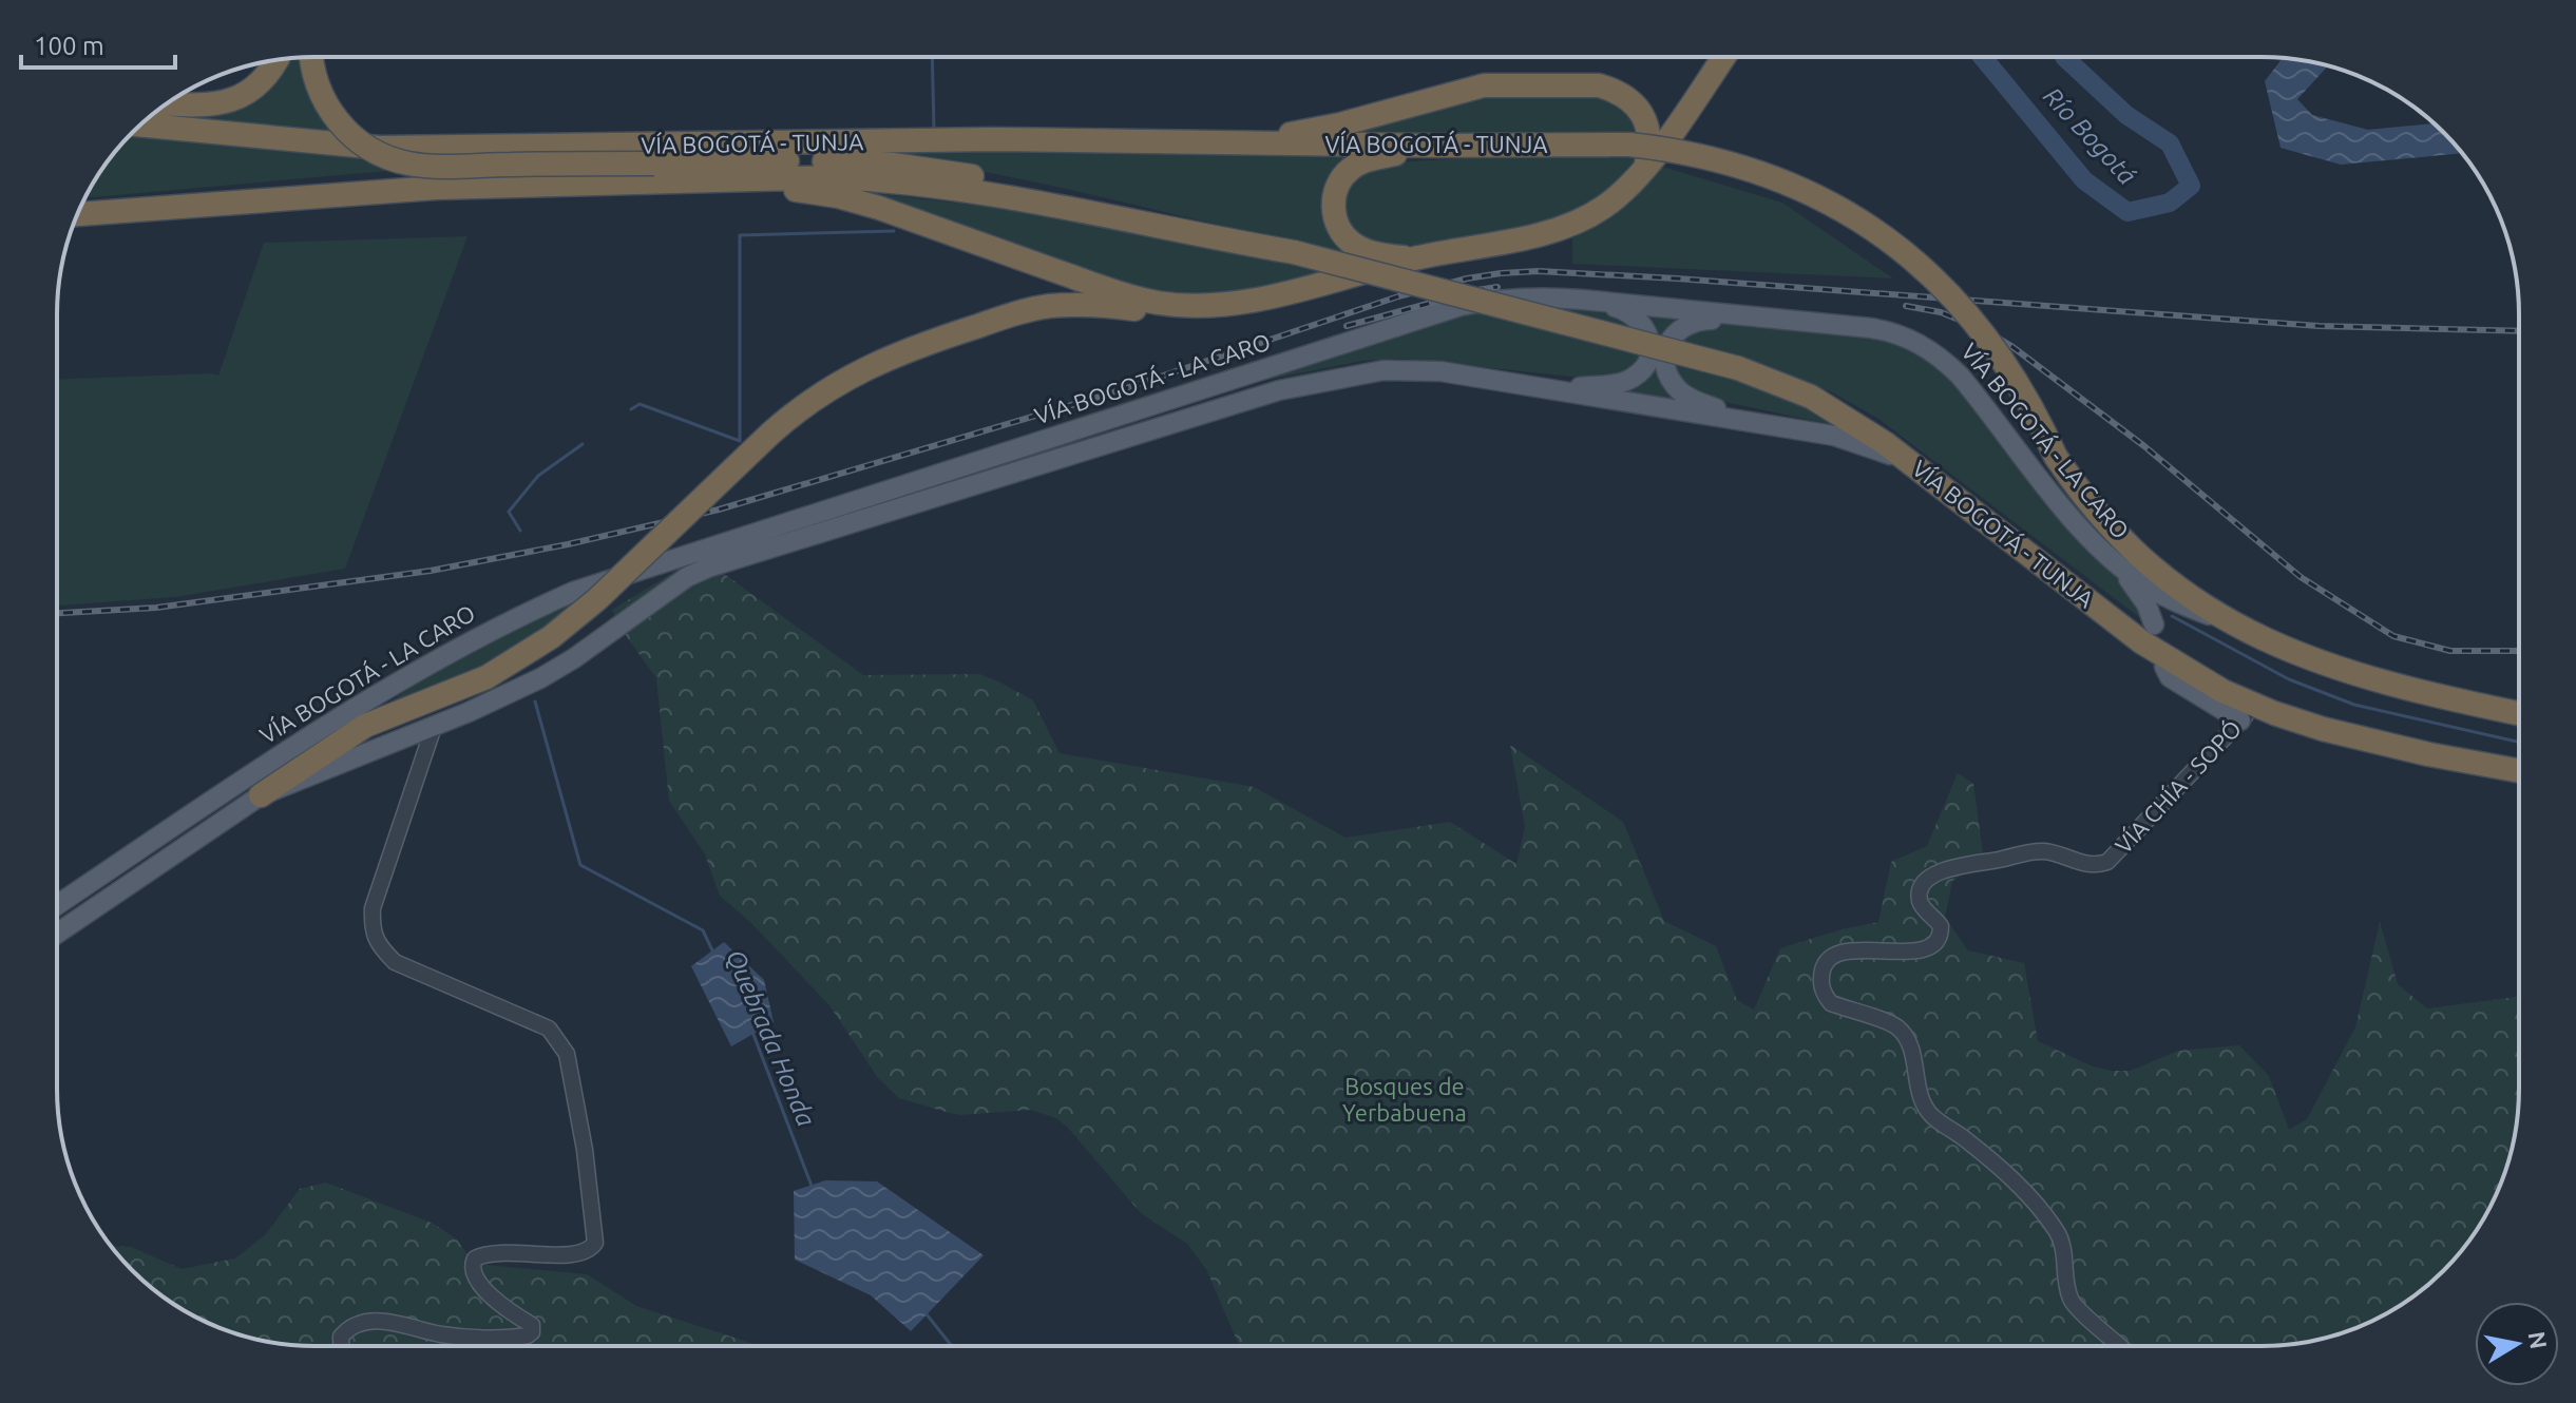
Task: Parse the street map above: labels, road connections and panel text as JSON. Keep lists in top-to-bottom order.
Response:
{
  "streets": {
    "highway": ["VÍA BOGOTÁ - TUNJA"],
    "main road": ["VÍA BOGOTÁ - LA CARO"],
    "street": ["VÍA CHÍA - SOPÓ"]
  },
  "crossings": [
    ["VÍA BOGOTÁ - TUNJA", "VÍA BOGOTÁ - LA CARO"],
    ["VÍA BOGOTÁ - TUNJA", "VÍA CHÍA - SOPÓ"]
  ],
  "water": ["Río Bogotá", "Quebrada Honda"],
  "parks": ["Bosques de Yerbabuena"],
  "scale_bar": "100 m",
  "north": "right"
}
